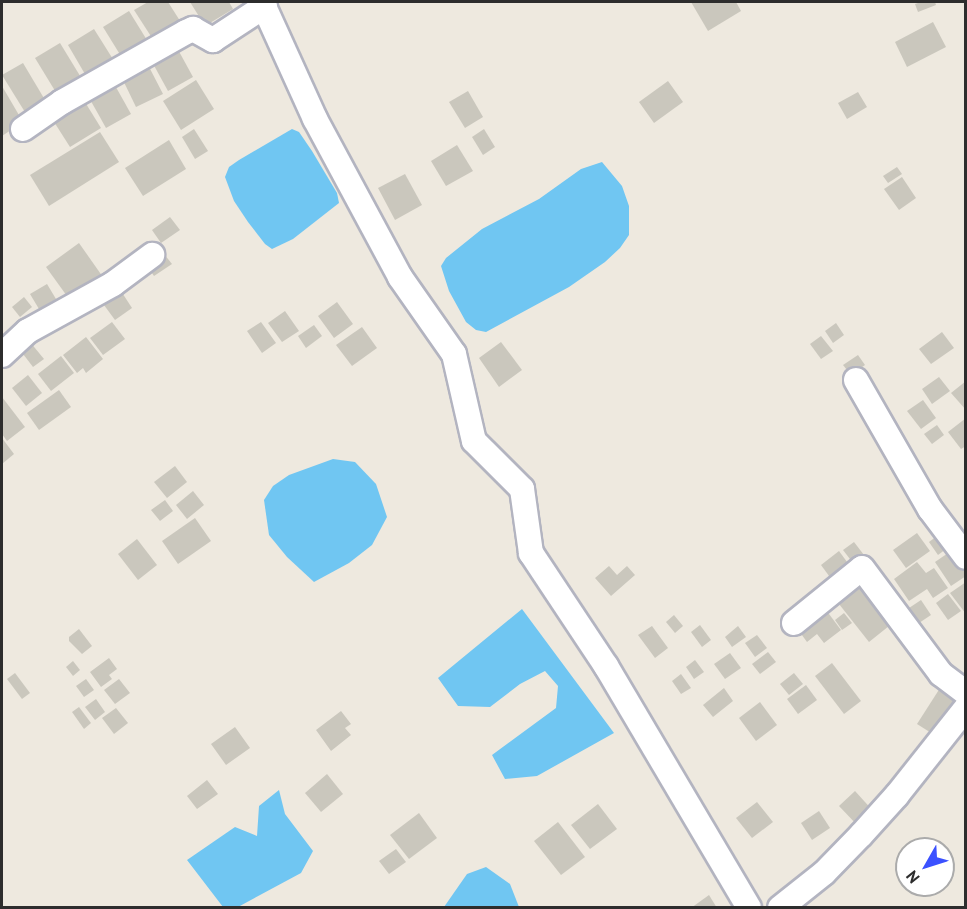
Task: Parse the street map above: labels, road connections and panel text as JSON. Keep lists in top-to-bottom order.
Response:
{
  "north": "bottom left"
}
